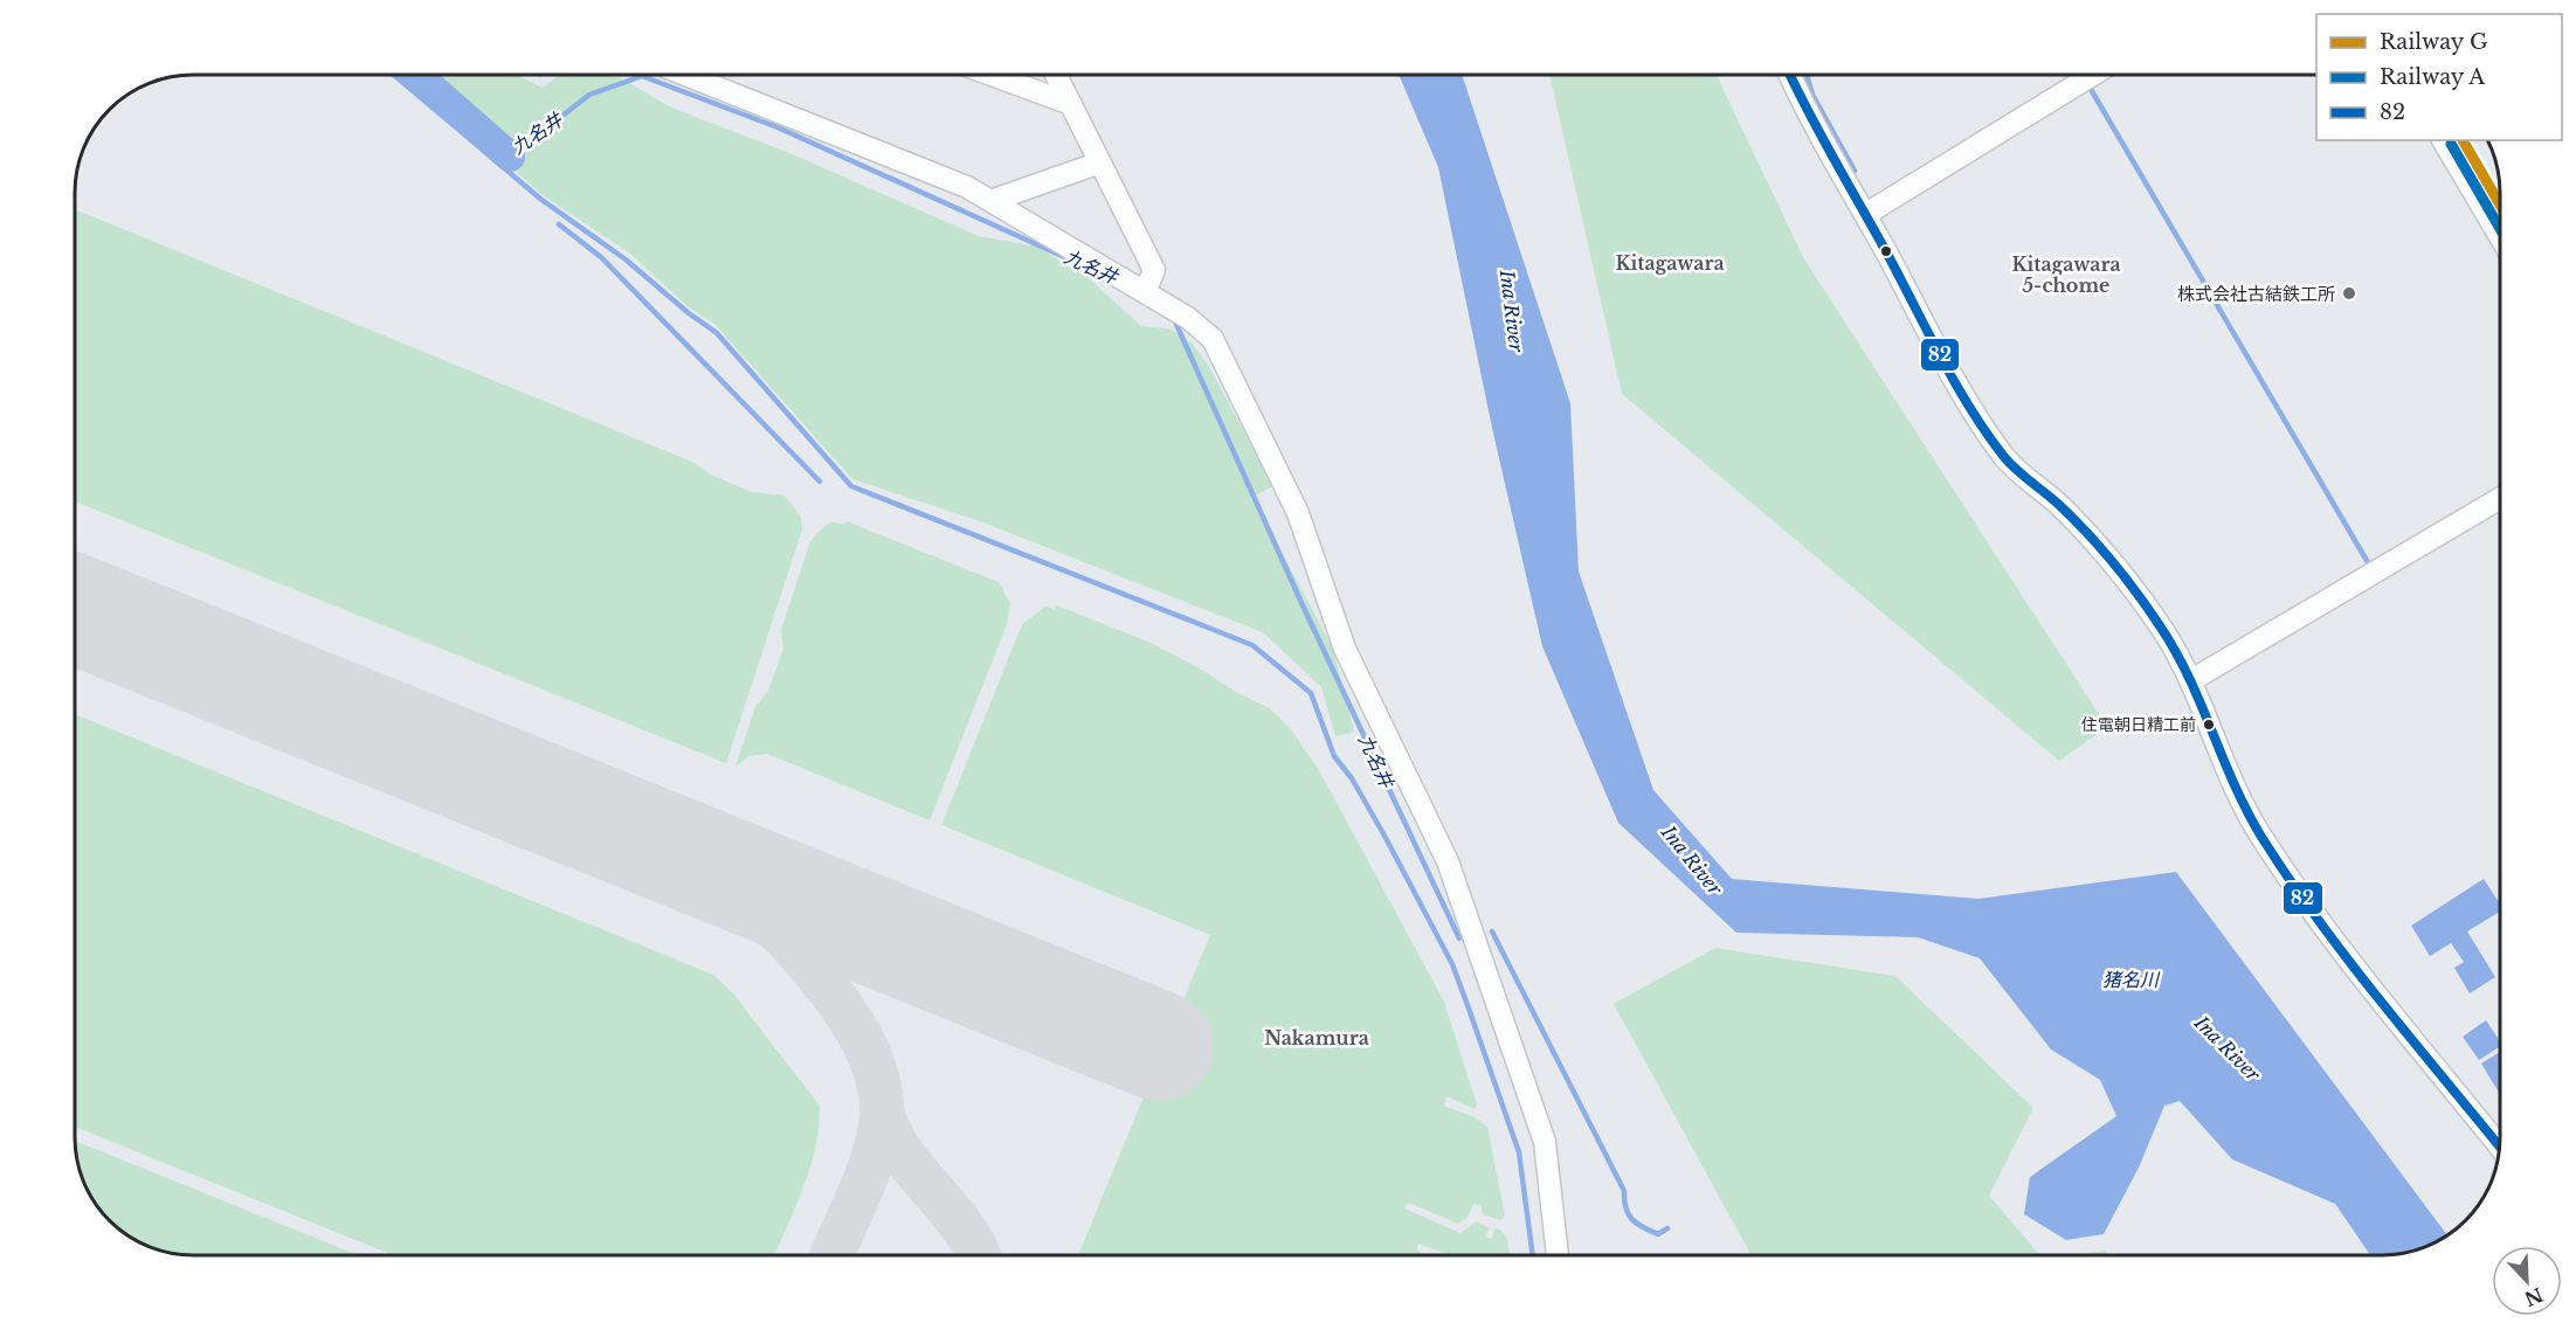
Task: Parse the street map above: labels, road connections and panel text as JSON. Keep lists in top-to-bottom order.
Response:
{
  "districts": ["Kitagawara", "Kitagawara 5-chome", "Nakamura"],
  "water": ["九名井", "Ina River", "猪名川"],
  "places": ["株式会社古結鉄工所", "住電朝日精工前"],
  "lines": ["transit line 82", "rail line G", "rail line A"],
  "legend": ["Railway G", "Railway A", "82"],
  "north": "bottom right"
}
